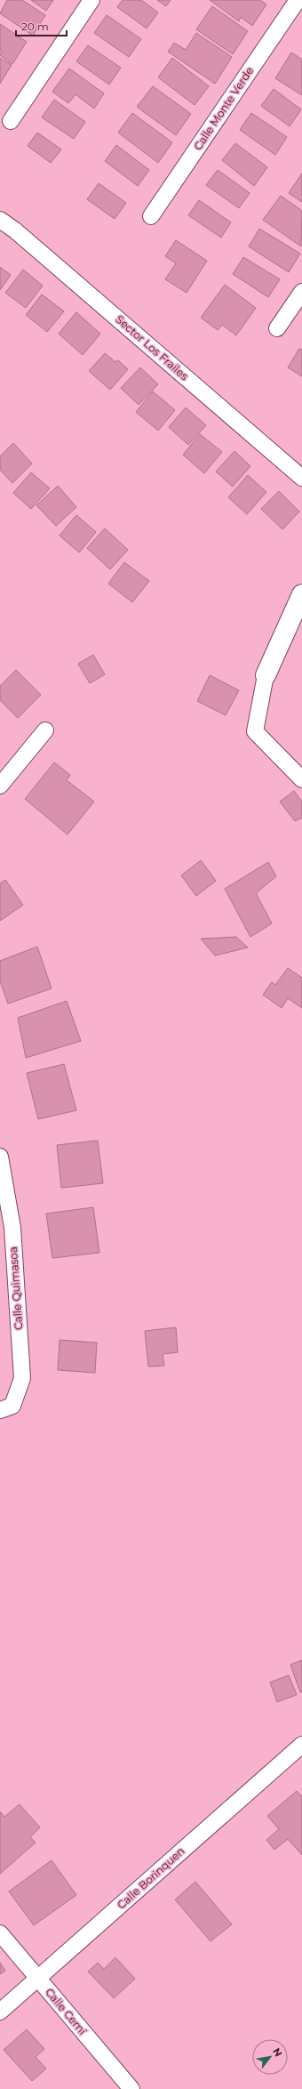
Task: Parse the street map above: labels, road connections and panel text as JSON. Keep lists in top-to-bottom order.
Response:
{
  "streets": {
    "street": [
      "Calle Monte Verde",
      "Sector Los Frailes",
      "Calle Quimasoa",
      "Calle Borinquen",
      "Calle Cemí"
    ]
  },
  "crossings": [
    ["Calle Borinquen", "Calle Cemí"]
  ],
  "scale_bar": "20 m",
  "north": "top right"
}
